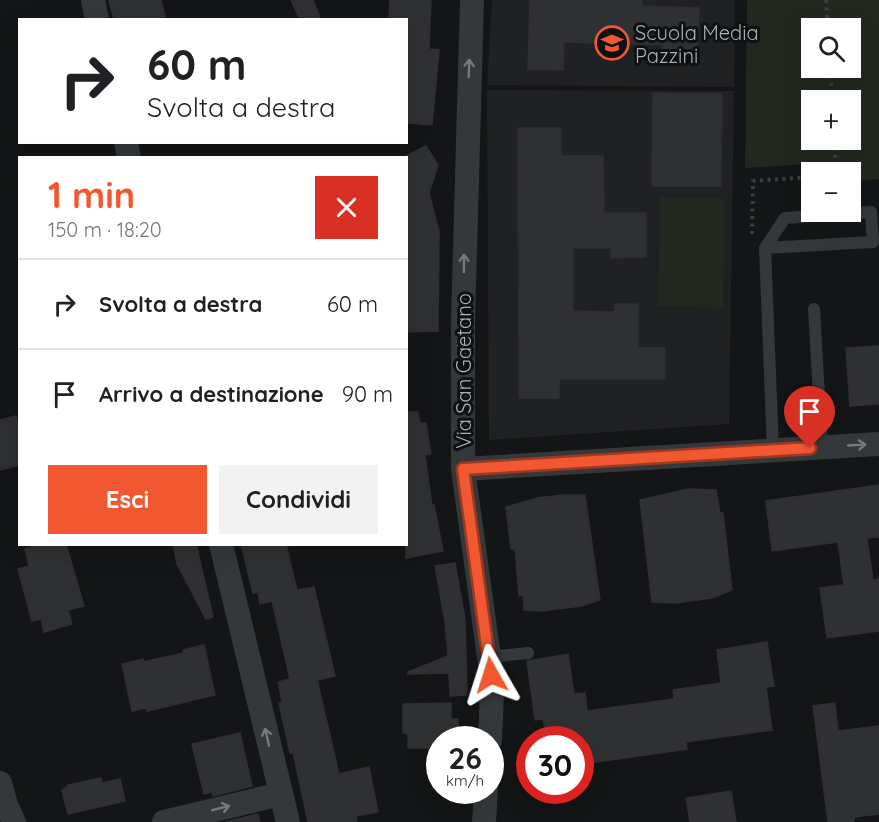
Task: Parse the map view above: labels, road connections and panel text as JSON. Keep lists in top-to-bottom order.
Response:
{
  "streets": {
    "street": ["Via San Gaetano"]
  },
  "one_way": ["Via San Gaetano"],
  "places": {
    "school or university": ["Scuola Media Pazzini"]
  },
  "page": {
    "map_buttons": ["+", "−"],
    "turn": ["60 m", "Svolta a destra"],
    "heading": ["1 min", "150 m · 18:20"],
    "list": [
      {
        "name": "Svolta a destra",
        "value": "60 m"
      },
      {
        "name": "Arrivo a destinazione",
        "value": "90 m"
      }
    ],
    "buttons": ["Esci", "Condividi"],
    "speed": "26 km/h",
    "limit": "30"
  }
}
